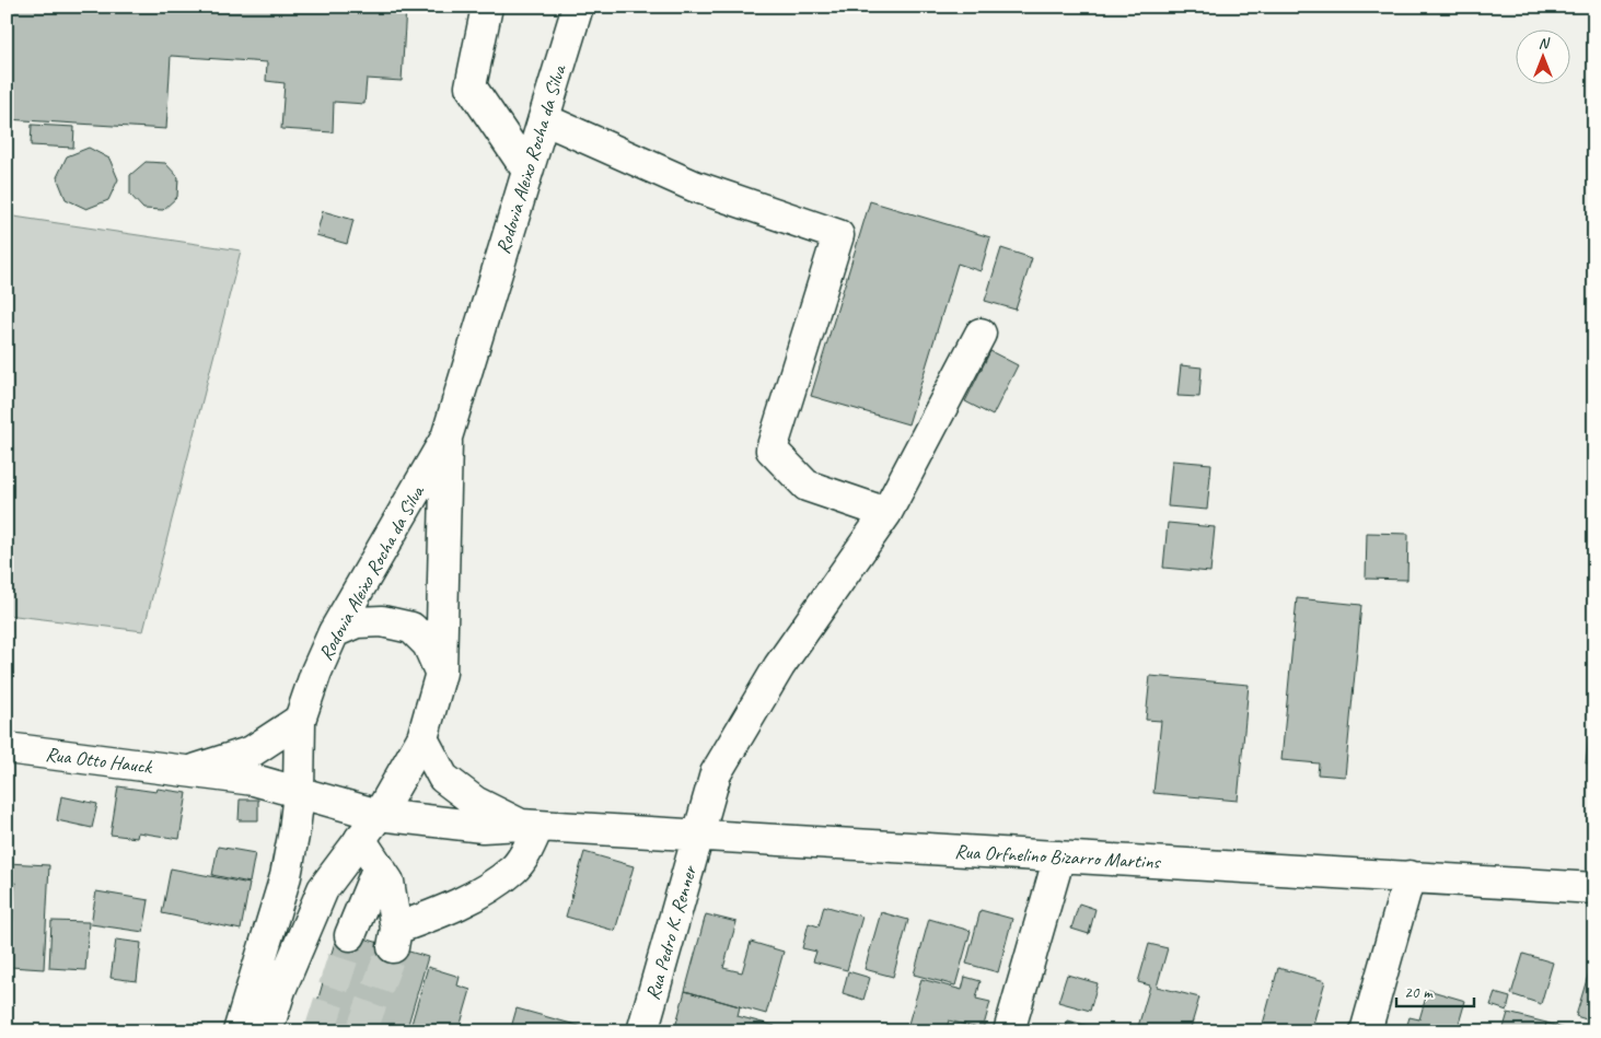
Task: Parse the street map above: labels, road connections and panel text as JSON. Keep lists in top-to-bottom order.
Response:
{
  "streets": {
    "street": [
      "Rodovia Aleixo Rocha da Silva",
      "Rua Otto Hauck",
      "Rua Orfnelino Bizarro Martins",
      "Rua Pedro K. Renner"
    ]
  },
  "crossings": [
    ["Rodovia Aleixo Rocha da Silva", "Rua Orfnelino Bizarro Martins"],
    ["Rua Otto Hauck", "Rua Orfnelino Bizarro Martins"],
    ["Rua Orfnelino Bizarro Martins", "Rua Pedro K. Renner"]
  ],
  "scale_bar": "20 m",
  "north": "top"
}
